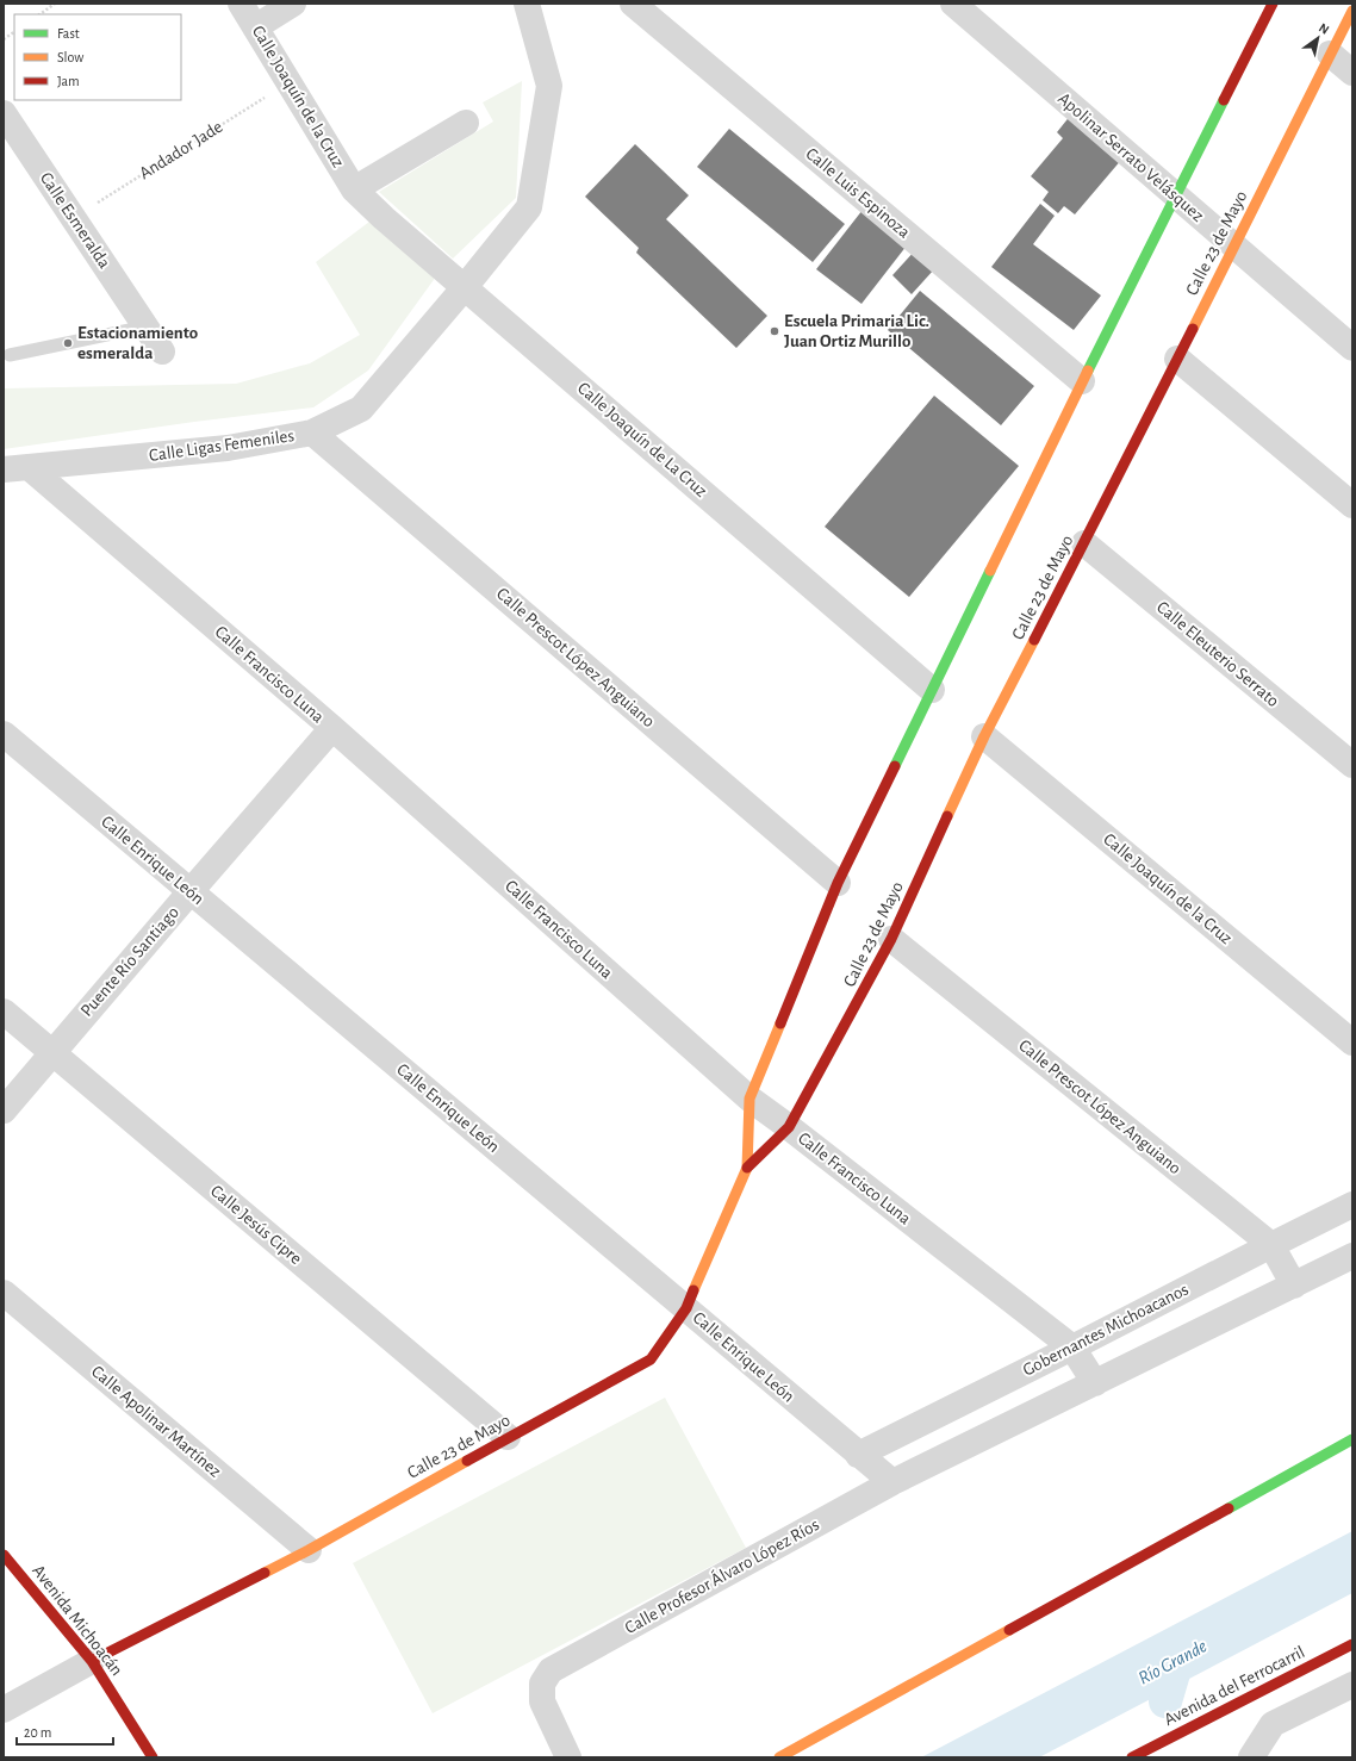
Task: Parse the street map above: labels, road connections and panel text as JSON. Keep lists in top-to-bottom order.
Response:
{
  "streets": {
    "street": [
      "Calle Joaquín de la Cruz",
      "Apolinar Serrato Velásquez",
      "Calle Luis Espinoza",
      "Calle Esmeralda",
      "Calle 23 de Mayo",
      "Calle Joaquín de La Cruz",
      "Calle Ligas Femeniles",
      "Calle Eleuterio Serrato",
      "Calle Prescot López Anguiano",
      "Calle Francisco Luna",
      "Calle Enrique León",
      "Puente Río Santiago",
      "Calle Jesús Cipre",
      "Gobernantes Michoacanos",
      "Calle Apolinar Martínez",
      "Calle Profesor Álvaro López Ríos",
      "Avenida Michoacán",
      "Avenida del Ferrocarril"
    ],
    "path": ["Andador Jade"]
  },
  "crossings": [
    ["Calle Joaquín de la Cruz", "Andador Jade"],
    ["Calle Joaquín de la Cruz", "Calle 23 de Mayo"],
    ["Calle Joaquín de la Cruz", "Calle Joaquín de La Cruz"],
    ["Andador Jade", "Calle Esmeralda"],
    ["Apolinar Serrato Velásquez", "Calle 23 de Mayo"],
    ["Calle Luis Espinoza", "Calle 23 de Mayo"],
    ["Calle 23 de Mayo", "Calle Joaquín de La Cruz"],
    ["Calle 23 de Mayo", "Calle Eleuterio Serrato"],
    ["Calle 23 de Mayo", "Calle Prescot López Anguiano"],
    ["Calle 23 de Mayo", "Calle Francisco Luna"],
    ["Calle 23 de Mayo", "Calle Enrique León"],
    ["Calle 23 de Mayo", "Calle Jesús Cipre"],
    ["Calle 23 de Mayo", "Calle Apolinar Martínez"],
    ["Calle 23 de Mayo", "Avenida Michoacán"],
    ["Calle Joaquín de La Cruz", "Calle Ligas Femeniles"],
    ["Calle Ligas Femeniles", "Calle Prescot López Anguiano"],
    ["Calle Ligas Femeniles", "Calle Francisco Luna"],
    ["Calle Prescot López Anguiano", "Gobernantes Michoacanos"],
    ["Calle Francisco Luna", "Puente Río Santiago"],
    ["Calle Francisco Luna", "Gobernantes Michoacanos"],
    ["Calle Enrique León", "Puente Río Santiago"],
    ["Calle Enrique León", "Gobernantes Michoacanos"],
    ["Calle Enrique León", "Calle Profesor Álvaro López Ríos"],
    ["Puente Río Santiago", "Calle Jesús Cipre"]
  ],
  "water": ["Río Grande"],
  "places": ["Escuela Primaria Lic. Juan Ortiz Murillo", "Estacionamiento esmeralda"],
  "legend": ["Fast", "Slow", "Jam"],
  "scale_bar": "20 m",
  "north": "top right"
}
